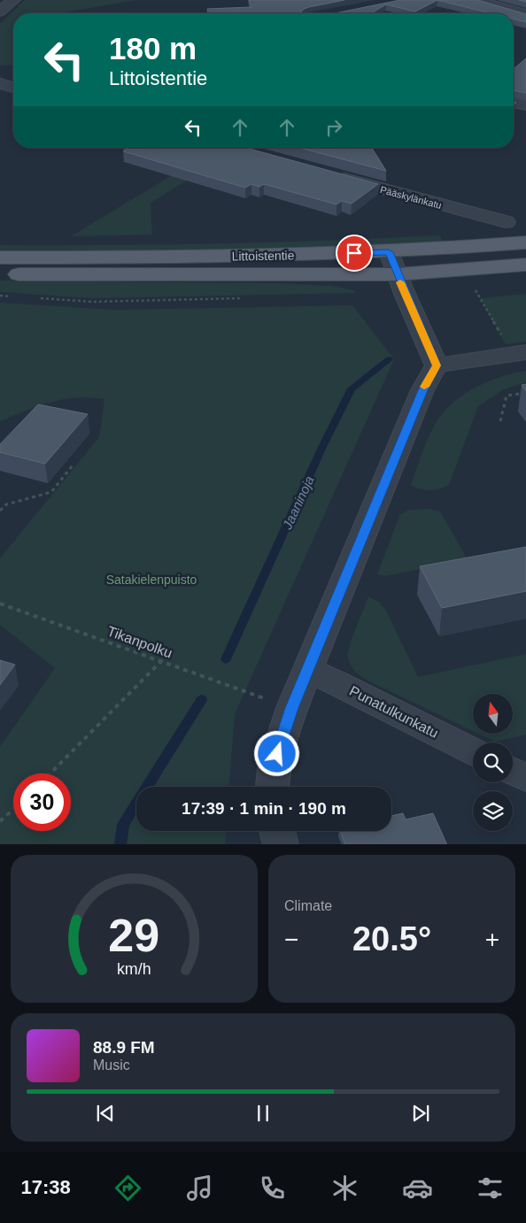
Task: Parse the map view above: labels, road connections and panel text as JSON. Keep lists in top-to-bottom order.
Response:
{
  "streets": {
    "main road": ["Littoistentie"],
    "street": ["Pääskylänkatu", "Punatulkunkatu"],
    "path": ["Tikanpolku"]
  },
  "water": ["Jaaninoja"],
  "parks": ["Satakielenpuisto"],
  "north": "top",
  "page": {
    "turn": ["180 m", "Littoistentie"],
    "limit": "30",
    "trip": "17:39 · 1 min · 190 m",
    "tile": "Climate",
    "heat": ["−", "20.5°", "+"],
    "song": ["88.9 FM", "Music"],
    "tabs": "17:38",
    "gauge": ["29", "km/h"]
  }
}
